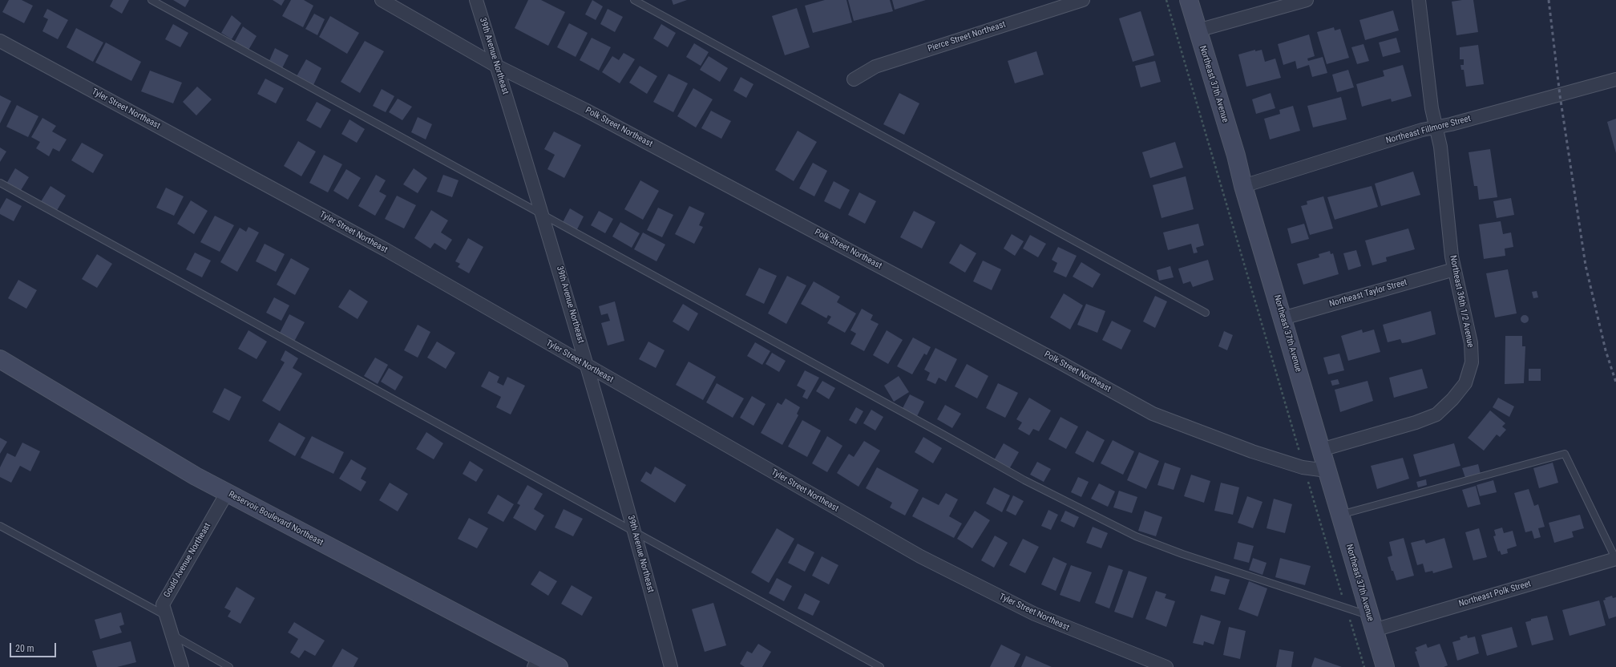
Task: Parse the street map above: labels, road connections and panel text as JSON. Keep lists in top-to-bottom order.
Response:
{
  "streets": {
    "street": [
      "Pierce Street Northeast",
      "39th Avenue Northeast",
      "Northeast 37th Avenue",
      "Tyler Street Northeast",
      "Polk Street Northeast",
      "Northeast Fillmore Street",
      "Northeast Taylor Street",
      "Northeast 36th 1/2 Avenue",
      "Reservoir Boulevard Northeast",
      "Gould Avenue Northeast",
      "Northeast Polk Street"
    ]
  },
  "crossings": [
    ["39th Avenue Northeast", "Tyler Street Northeast"],
    ["39th Avenue Northeast", "Polk Street Northeast"],
    ["Northeast 37th Avenue", "Polk Street Northeast"],
    ["Northeast 37th Avenue", "Northeast Fillmore Street"],
    ["Northeast 37th Avenue", "Northeast Taylor Street"],
    ["Northeast 37th Avenue", "Northeast 36th 1/2 Avenue"],
    ["Northeast 37th Avenue", "Northeast Polk Street"],
    ["Northeast Fillmore Street", "Northeast 36th 1/2 Avenue"],
    ["Northeast Taylor Street", "Northeast 36th 1/2 Avenue"],
    ["Reservoir Boulevard Northeast", "Gould Avenue Northeast"]
  ],
  "scale_bar": "20 m"
}
